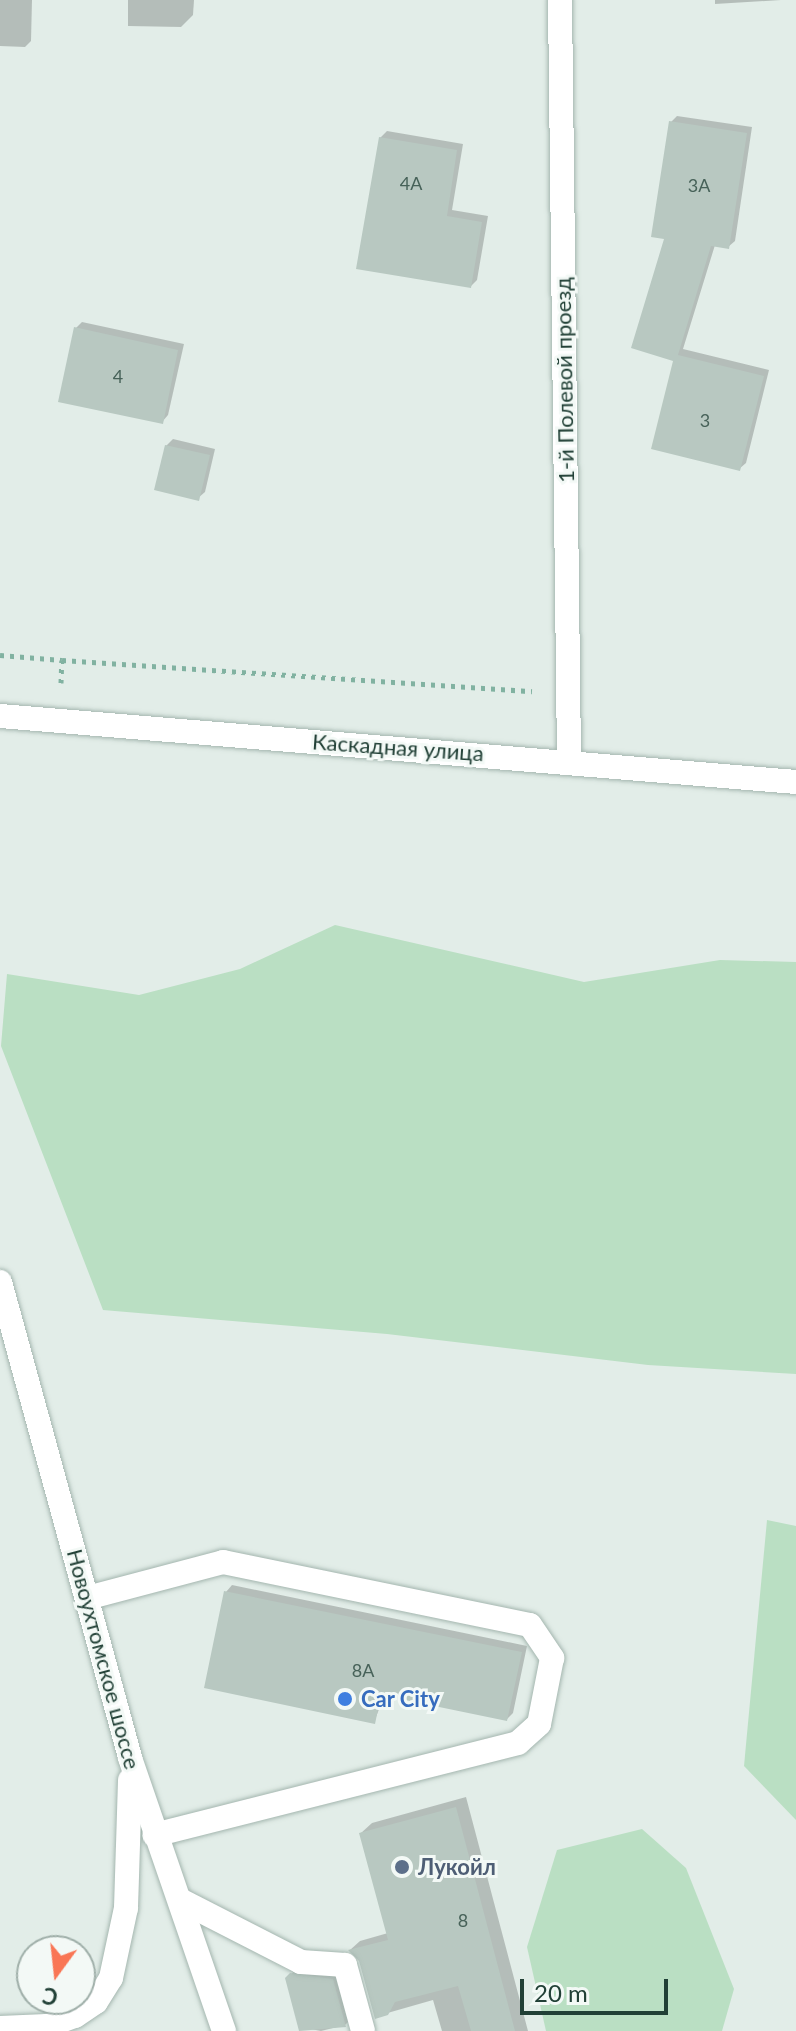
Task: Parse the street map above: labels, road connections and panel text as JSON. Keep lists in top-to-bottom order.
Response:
{
  "streets": {
    "street": ["1-й Полевой проезд", "Каскадная улица", "Новоухтомское шоссе"]
  },
  "crossings": [
    ["1-й Полевой проезд", "Каскадная улица"]
  ],
  "places": ["Car City", "Лукойл"],
  "house_numbers": [
    "4А",
    "3А",
    "4",
    "3",
    "8А",
    "8"
  ],
  "scale_bar": "20 m",
  "north": "bottom"
}
